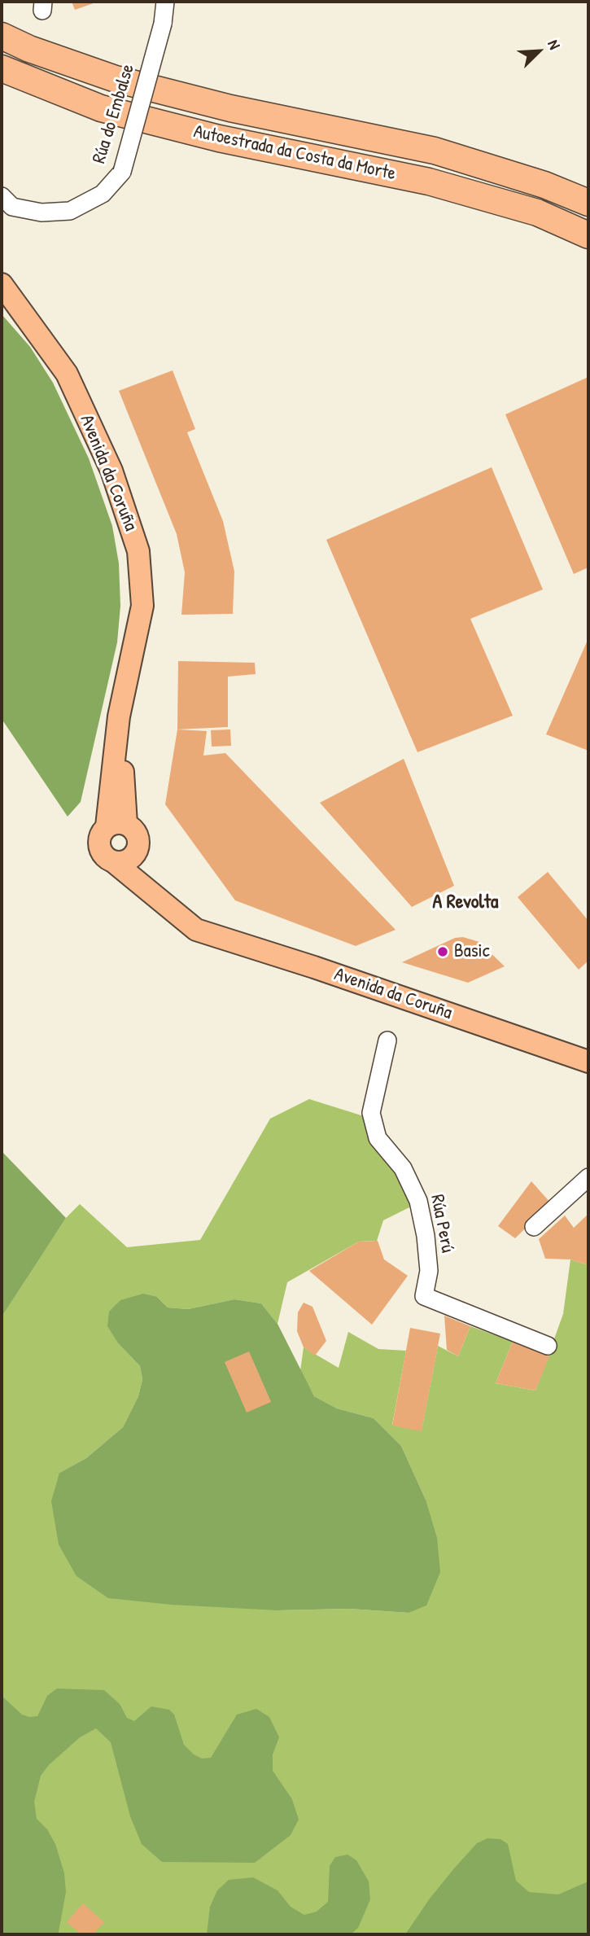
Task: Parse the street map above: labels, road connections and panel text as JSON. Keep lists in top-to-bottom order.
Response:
{
  "streets": {
    "highway": ["Autoestrada da Costa da Morte"],
    "main road": ["Avenida da Coruña"],
    "street": ["Rúa do Embalse", "Rúa Perú"]
  },
  "districts": ["A Revolta"],
  "places": ["Basic"],
  "north": "top right"
}
